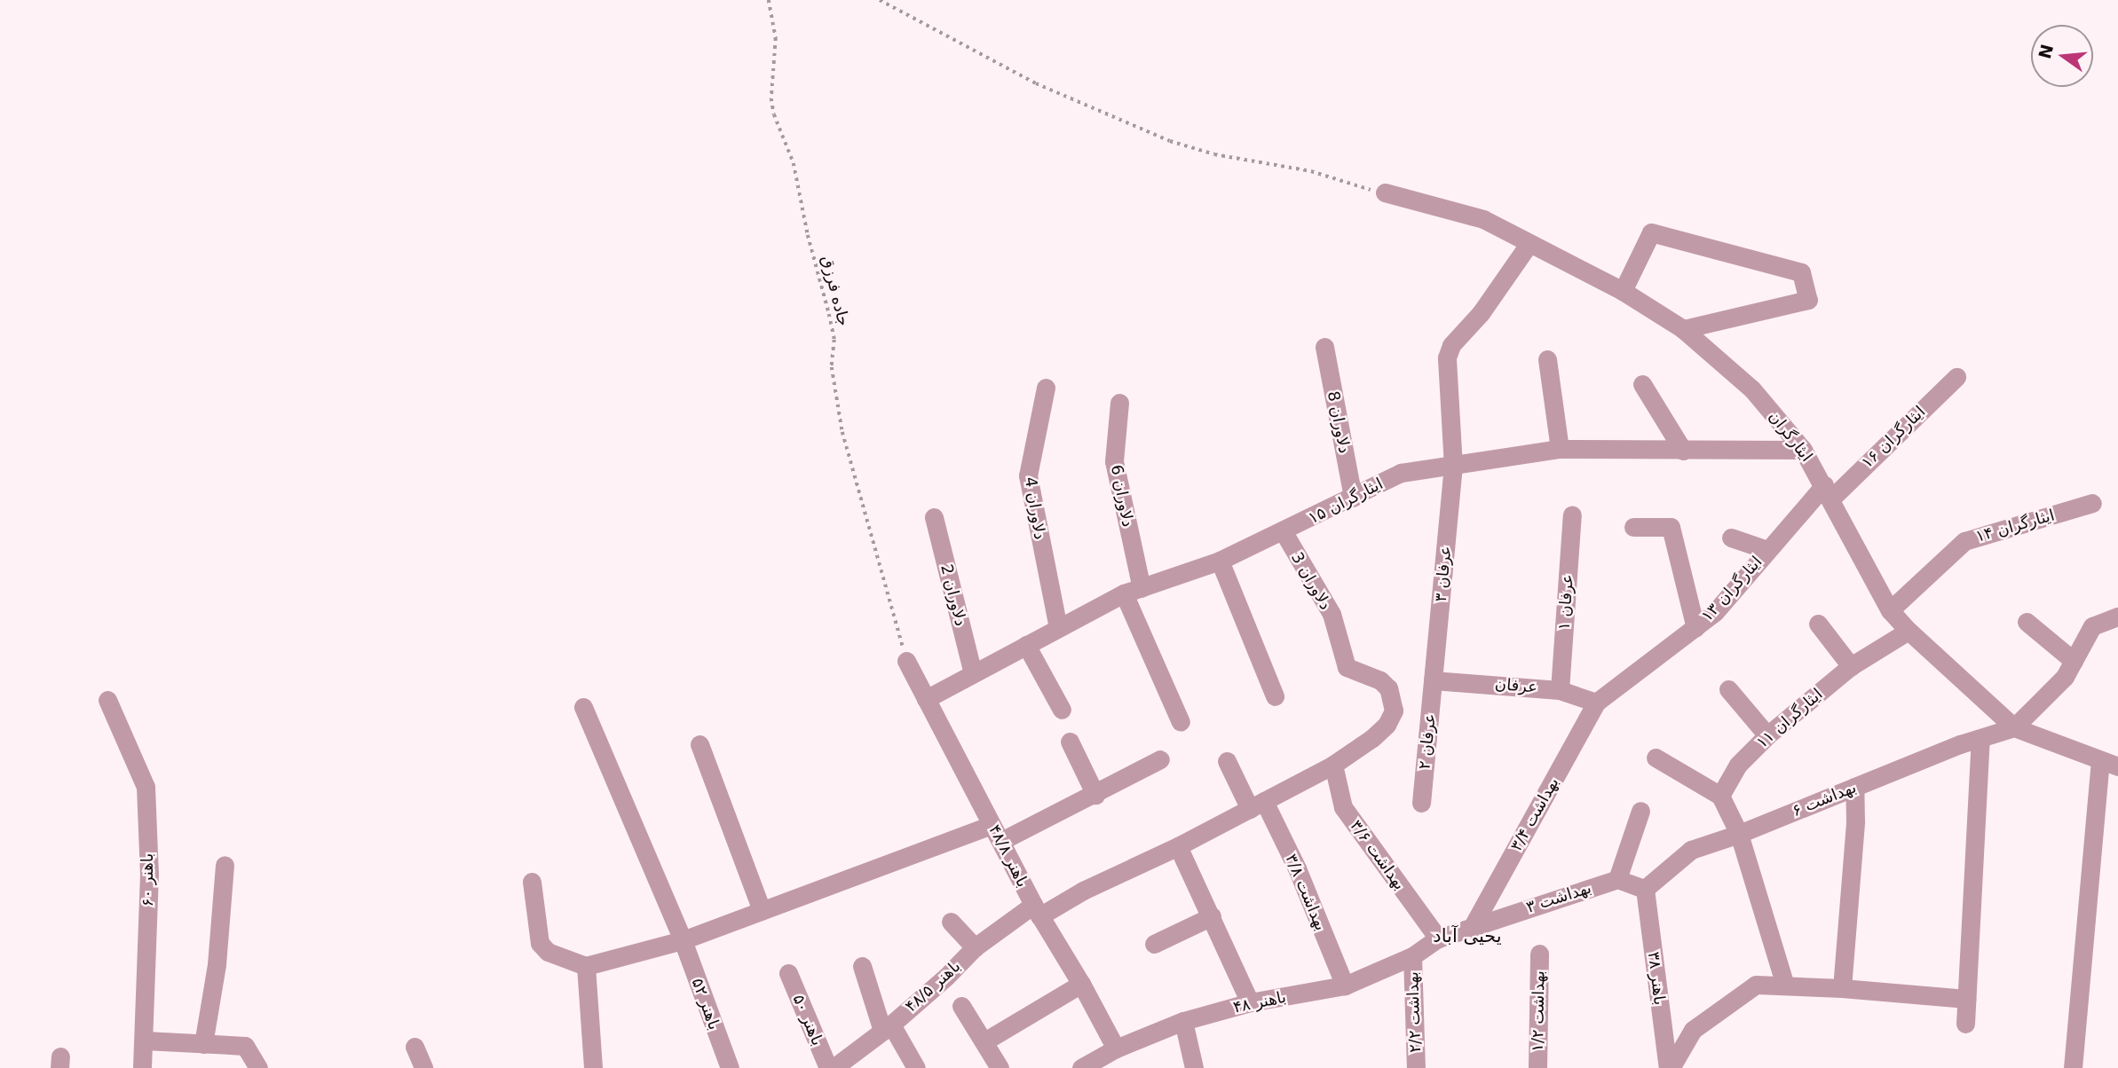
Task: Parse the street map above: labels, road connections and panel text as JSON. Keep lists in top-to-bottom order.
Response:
{
  "streets": {
    "street": [
      "دلاوران 8",
      "ایثارگران",
      "ایثارگران ۱۶",
      "دلاوران 6",
      "ایثارگران ۱۵",
      "دلاوران 4",
      "ایثارگران ۱۴",
      "عرفان ۳",
      "دلاوران 3",
      "ایثارگران ۱۳",
      "دلاوران 2",
      "عرفان ۱",
      "عرفان",
      "ایثارگران ۱۱",
      "عرفان ۲",
      "بهداشت ۶",
      "بهداشت ۳/۴",
      "بهداشت ۳/۶",
      "باهنر ۴۸/۸",
      "باهنر ۶۰",
      "بهداشت ۳/۸",
      "بهداشت ۳",
      "باهنر ۳۸",
      "باهنر ۴۸/۵",
      "باهنر ۴۸",
      "باهنر ۵۲",
      "بهداشت ۱/۲",
      "بهداشت ۲/۲",
      "باهنر ۵۰"
    ],
    "path": ["جاده فرزق"]
  },
  "crossings": [
    ["جاده فرزق", "باهنر ۴۸/۸"],
    ["دلاوران 8", "ایثارگران ۱۵"],
    ["ایثارگران", "ایثارگران ۱۶"],
    ["ایثارگران", "ایثارگران ۱۵"],
    ["ایثارگران", "ایثارگران ۱۴"],
    ["ایثارگران", "عرفان ۳"],
    ["ایثارگران", "ایثارگران ۱۳"],
    ["ایثارگران", "ایثارگران ۱۱"],
    ["ایثارگران", "بهداشت ۶"],
    ["ایثارگران ۱۶", "ایثارگران ۱۳"],
    ["دلاوران 6", "ایثارگران ۱۵"],
    ["ایثارگران ۱۵", "دلاوران 4"],
    ["ایثارگران ۱۵", "عرفان ۳"],
    ["ایثارگران ۱۵", "دلاوران 3"],
    ["ایثارگران ۱۵", "دلاوران 2"],
    ["ایثارگران ۱۵", "باهنر ۴۸/۸"],
    ["عرفان ۳", "عرفان"],
    ["عرفان ۳", "عرفان ۲"],
    ["دلاوران 3", "باهنر ۴۸/۵"],
    ["ایثارگران ۱۳", "عرفان"],
    ["ایثارگران ۱۳", "بهداشت ۳/۴"],
    ["عرفان ۱", "عرفان"],
    ["عرفان", "عرفان ۲"],
    ["عرفان", "بهداشت ۳/۴"],
    ["بهداشت ۶", "باهنر ۳۸"],
    ["بهداشت ۳/۴", "بهداشت ۳"],
    ["بهداشت ۳/۶", "بهداشت ۳"],
    ["بهداشت ۳/۶", "باهنر ۴۸/۵"],
    ["بهداشت ۳/۶", "باهنر ۴۸"],
    ["باهنر ۴۸/۸", "باهنر ۴۸/۵"],
    ["باهنر ۴۸/۸", "باهنر ۴۸"],
    ["بهداشت ۳/۸", "باهنر ۴۸/۵"],
    ["بهداشت ۳/۸", "باهنر ۴۸"],
    ["بهداشت ۳", "باهنر ۴۸"],
    ["باهنر ۴۸", "بهداشت ۲/۲"]
  ],
  "districts": ["یحیی آباد"],
  "north": "left"
}
